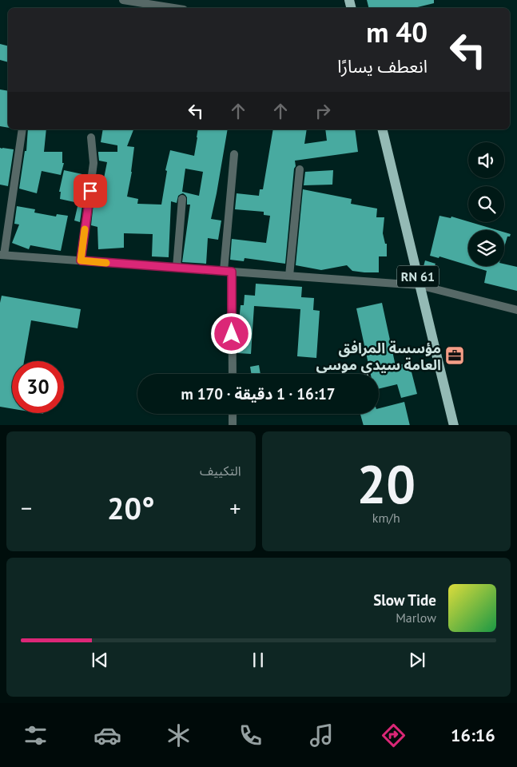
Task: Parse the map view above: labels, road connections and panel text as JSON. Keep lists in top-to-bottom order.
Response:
{
  "streets": {
    "main road": ["RN 61"]
  },
  "places": {
    "office": ["مؤسسة المرافق العامة سيدي موسى"]
  },
  "page": {
    "turn": ["40 m", "انعطف يسارًا"],
    "limit": "30",
    "trip": "16:17 · 1 دقيقة · 170 m",
    "tile": [
      ["20", "km/h"],
      "التكييف"
    ],
    "heat": ["−", "20°", "+"],
    "song": ["Slow Tide", "Marlow"],
    "tabs": "16:16"
  }
}
